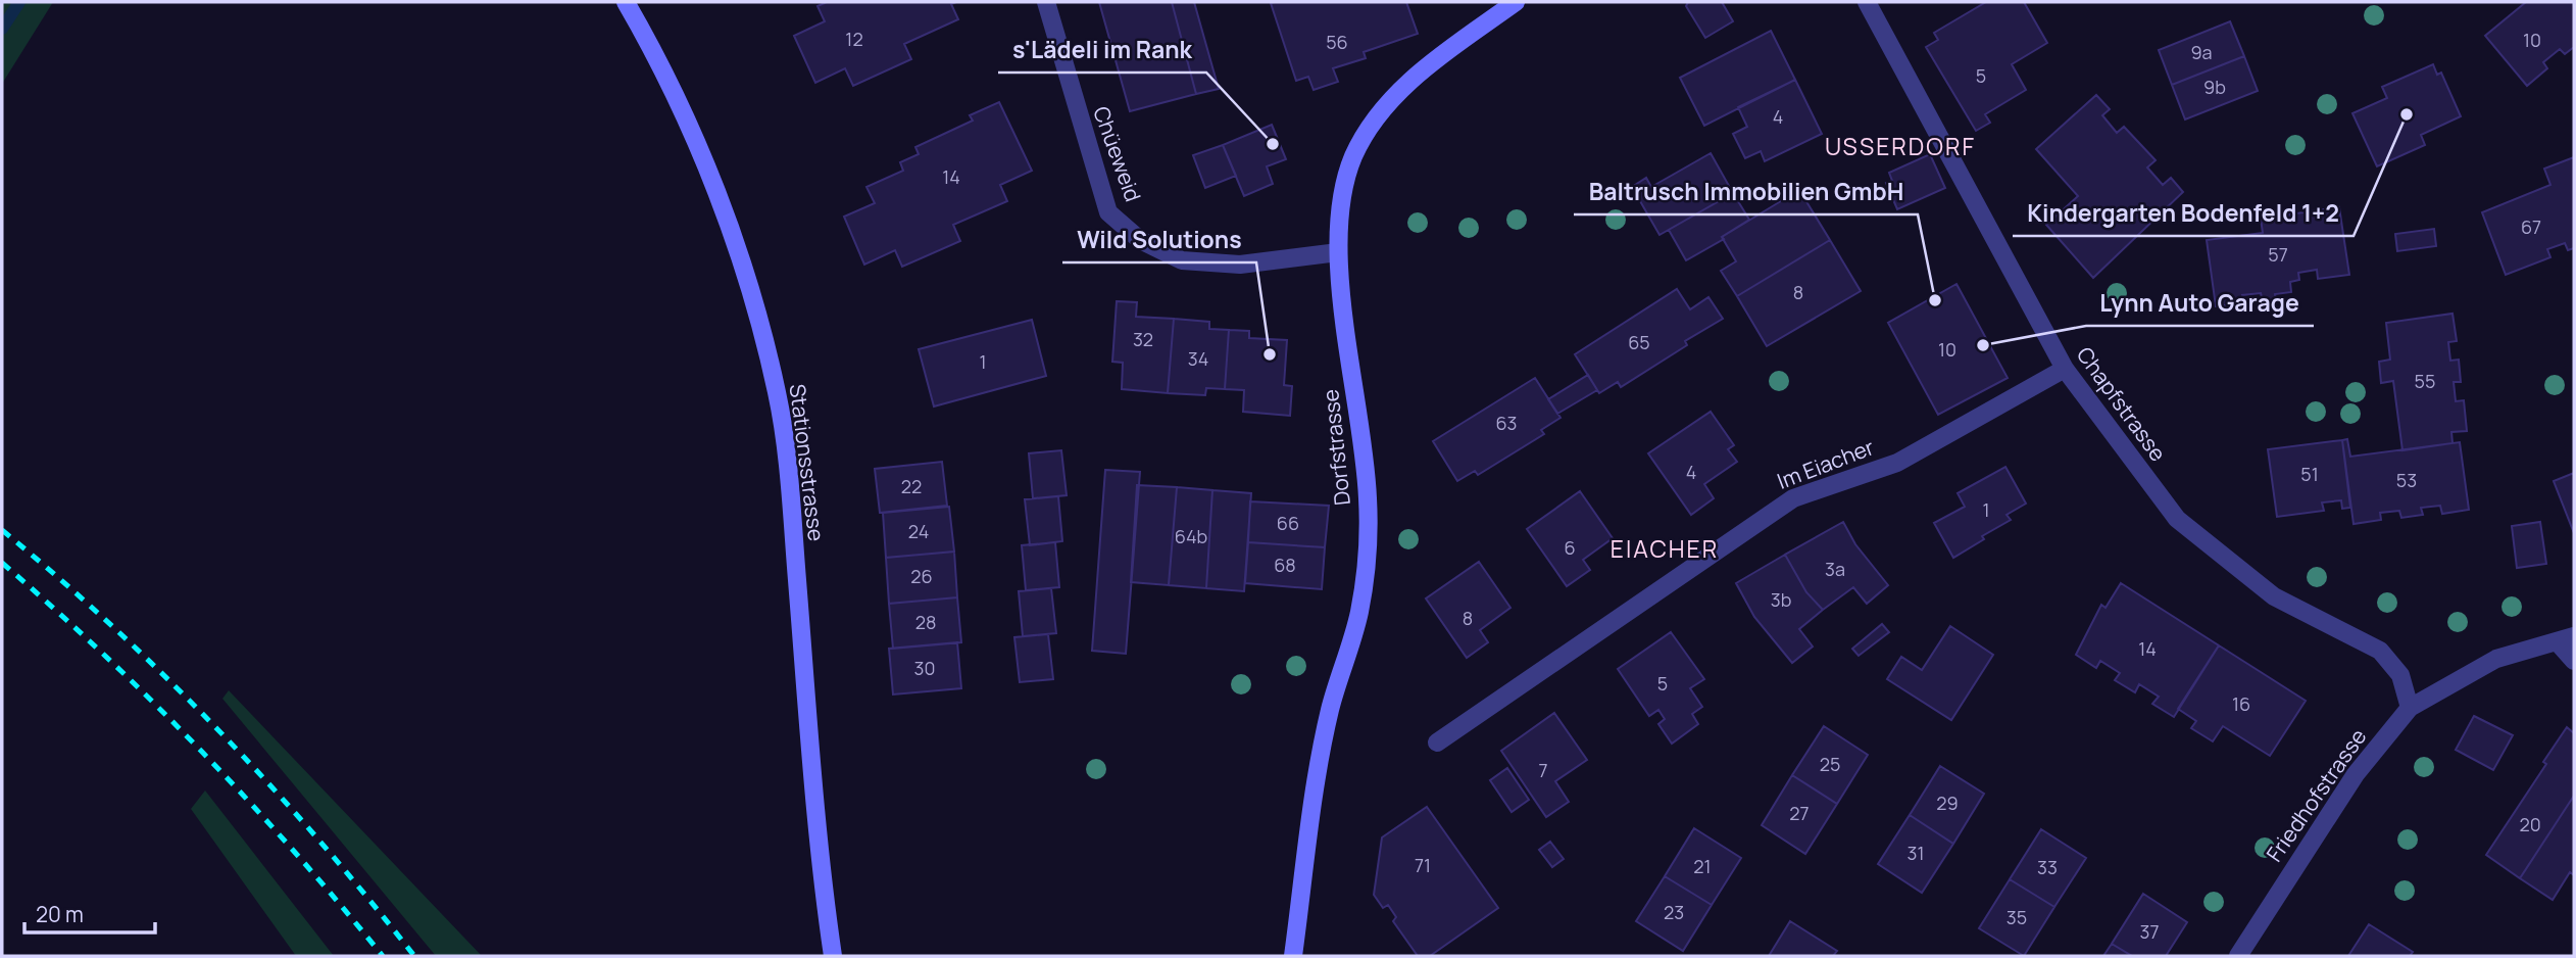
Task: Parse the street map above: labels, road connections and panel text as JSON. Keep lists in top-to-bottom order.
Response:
{
  "streets": {
    "street": [
      "Chüeweid",
      "Chapfstrasse",
      "Dorfstrasse",
      "Stationsstrasse",
      "Im Eiacher",
      "Friedhofstrasse"
    ]
  },
  "crossings": [
    ["Chüeweid", "Dorfstrasse"],
    ["Chapfstrasse", "Im Eiacher"],
    ["Chapfstrasse", "Friedhofstrasse"]
  ],
  "districts": ["USSERDORF", "EIACHER"],
  "places": [
    "Kindergarten Bodenfeld 1+2",
    "s'Lädeli im Rank",
    "Baltrusch Immobilien GmbH",
    "Lynn Auto Garage",
    "Wild Solutions"
  ],
  "house_numbers": [
    "12",
    "10",
    "56",
    "9a",
    "5",
    "9b",
    "4",
    "14",
    "67",
    "57",
    "8",
    "32",
    "65",
    "10",
    "34",
    "1",
    "55",
    "63",
    "4",
    "51",
    "53",
    "22",
    "1",
    "66",
    "24",
    "64b",
    "6",
    "68",
    "3a",
    "26",
    "3b",
    "8",
    "28",
    "14",
    "30",
    "5",
    "16",
    "25",
    "7",
    "29",
    "27",
    "20",
    "31",
    "71",
    "21",
    "33",
    "23",
    "35",
    "37"
  ],
  "scale_bar": "20 m"
}
